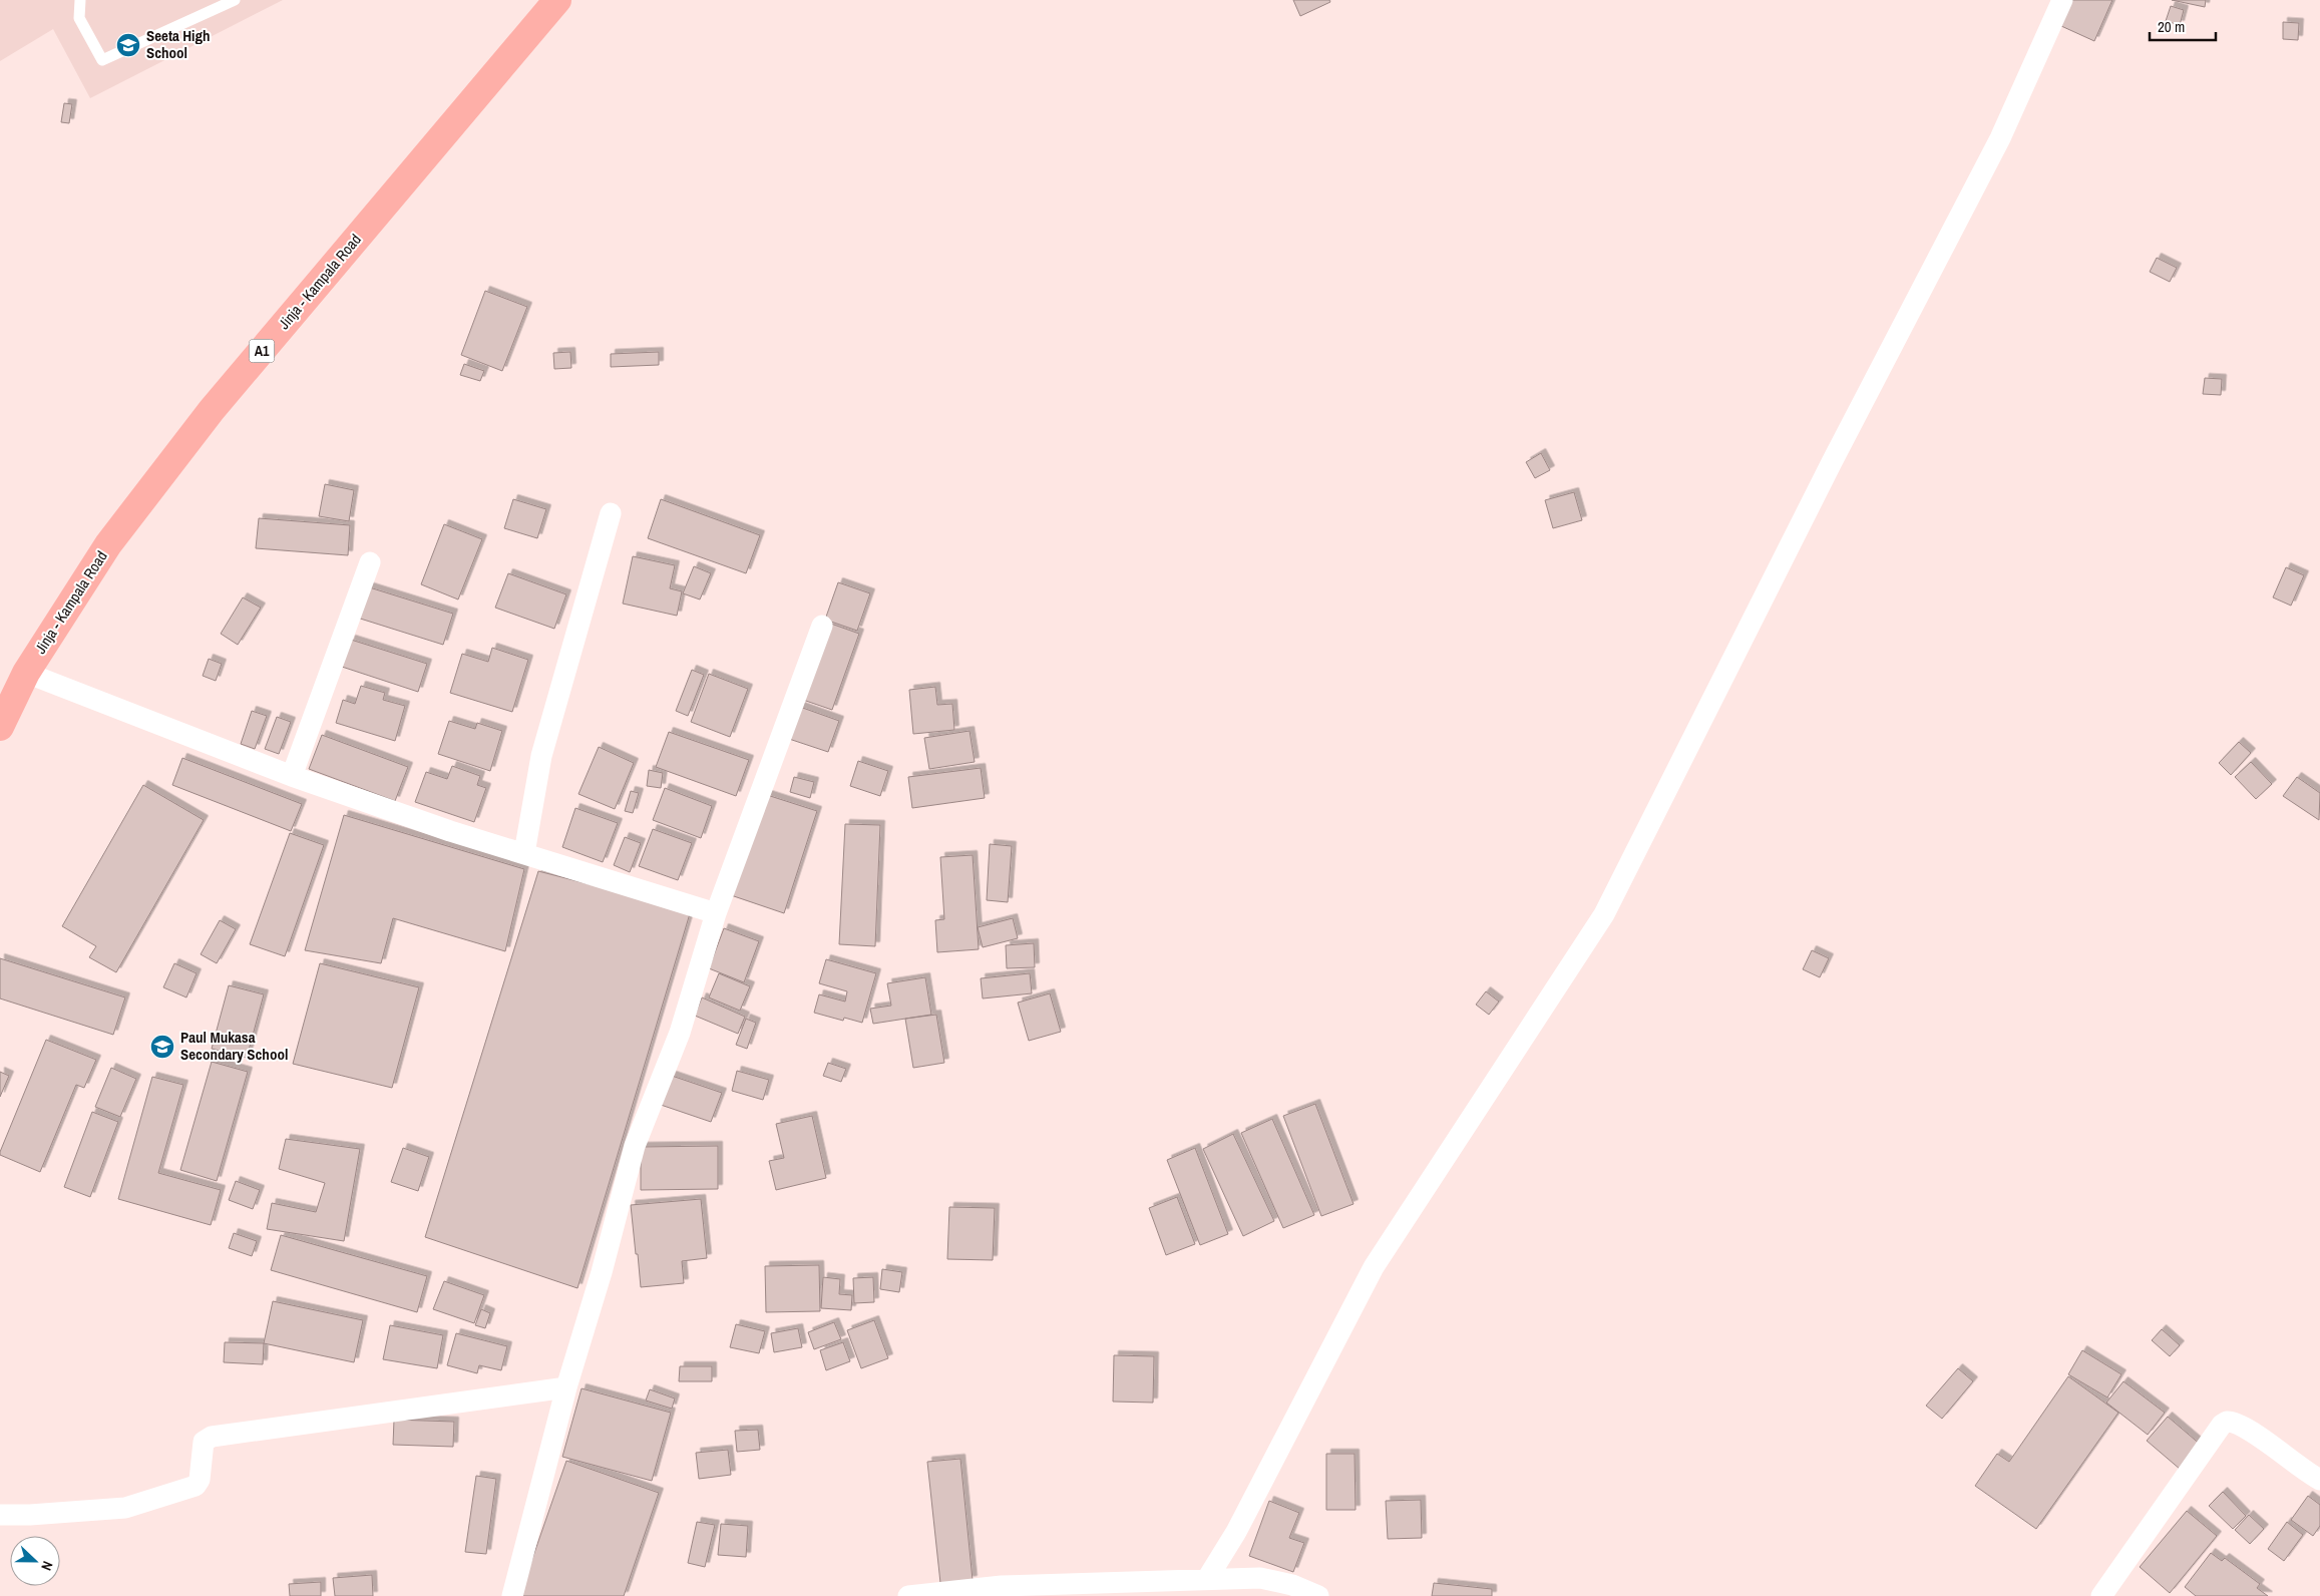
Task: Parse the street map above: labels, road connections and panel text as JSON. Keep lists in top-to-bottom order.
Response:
{
  "streets": {
    "highway": ["Jinja - Kampala Road", "A1"]
  },
  "places": {
    "school or university": ["Seeta High School", "Paul Mukasa Secondary School"]
  },
  "scale_bar": "20 m",
  "north": "right"
}
